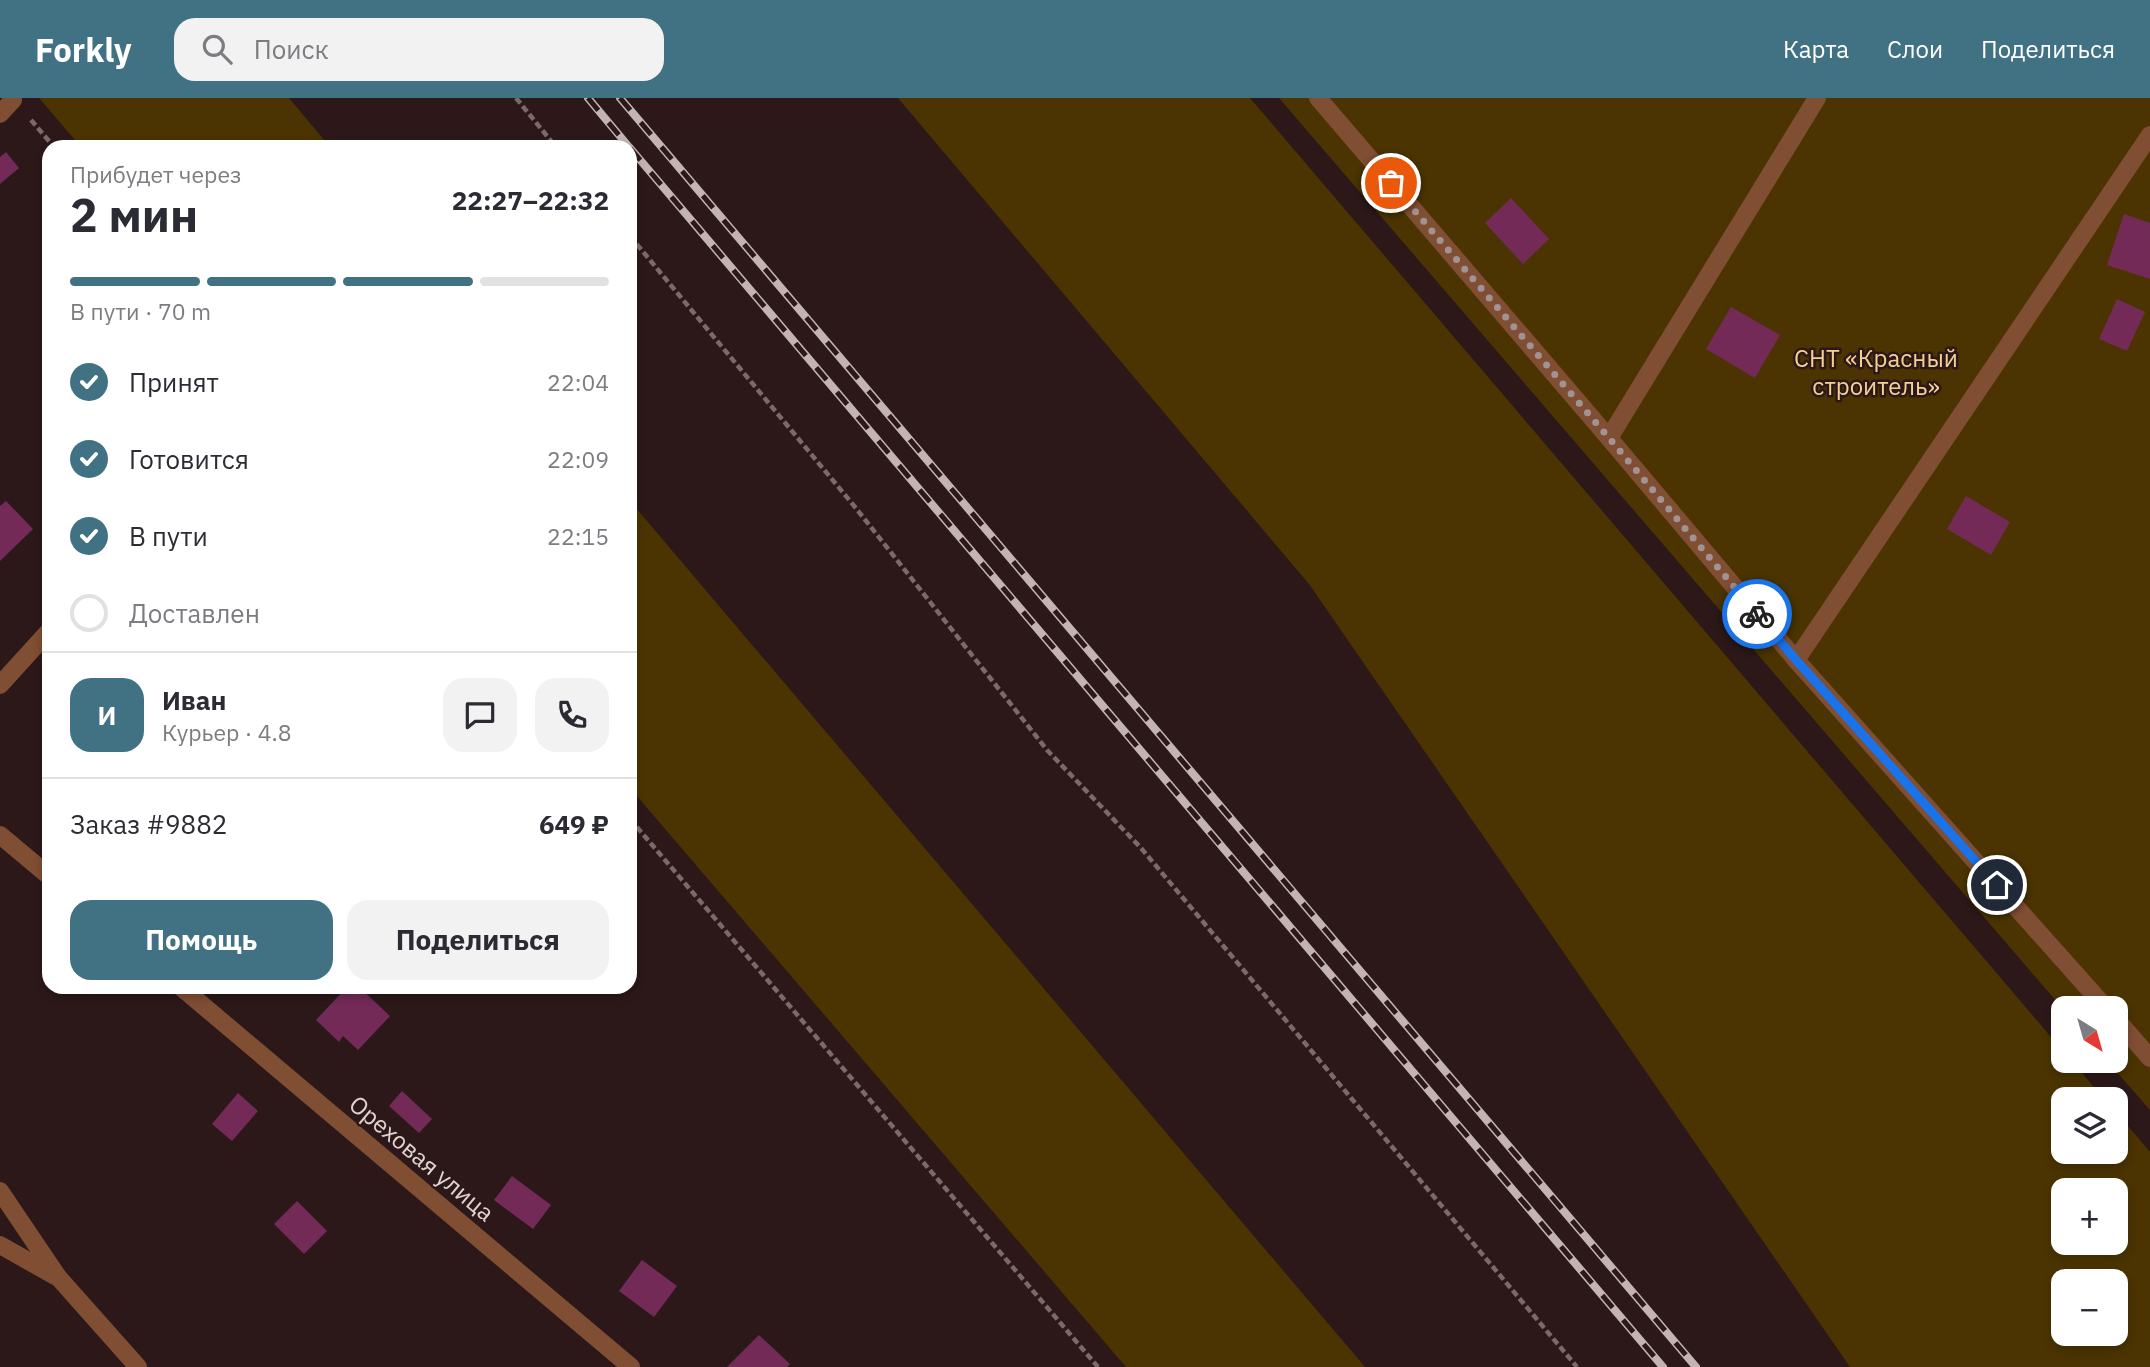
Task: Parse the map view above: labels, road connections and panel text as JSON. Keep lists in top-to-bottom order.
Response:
{
  "streets": {
    "street": ["Ореховая улица"]
  },
  "parks": ["СНТ «Красный строитель»"],
  "north": "bottom right",
  "page": {
    "header": "Forkly",
    "search": "Поиск",
    "nav": ["Карта", "Слои", "Поделиться"],
    "heading": ["2 мин", "Прибудет через", "22:27–22:32"],
    "panel": [
      "Иван",
      "Курьер · 4.8",
      "Заказ #9882",
      "649 ₽"
    ],
    "bar": "В пути · 70 m",
    "list": [
      ["Принят", "22:04"],
      ["Готовится", "22:09"],
      ["В пути", "22:15"],
      "Доставлен"
    ],
    "round": "И",
    "buttons": ["Помощь", "Поделиться"],
    "map_buttons": ["+", "−"]
  }
}
